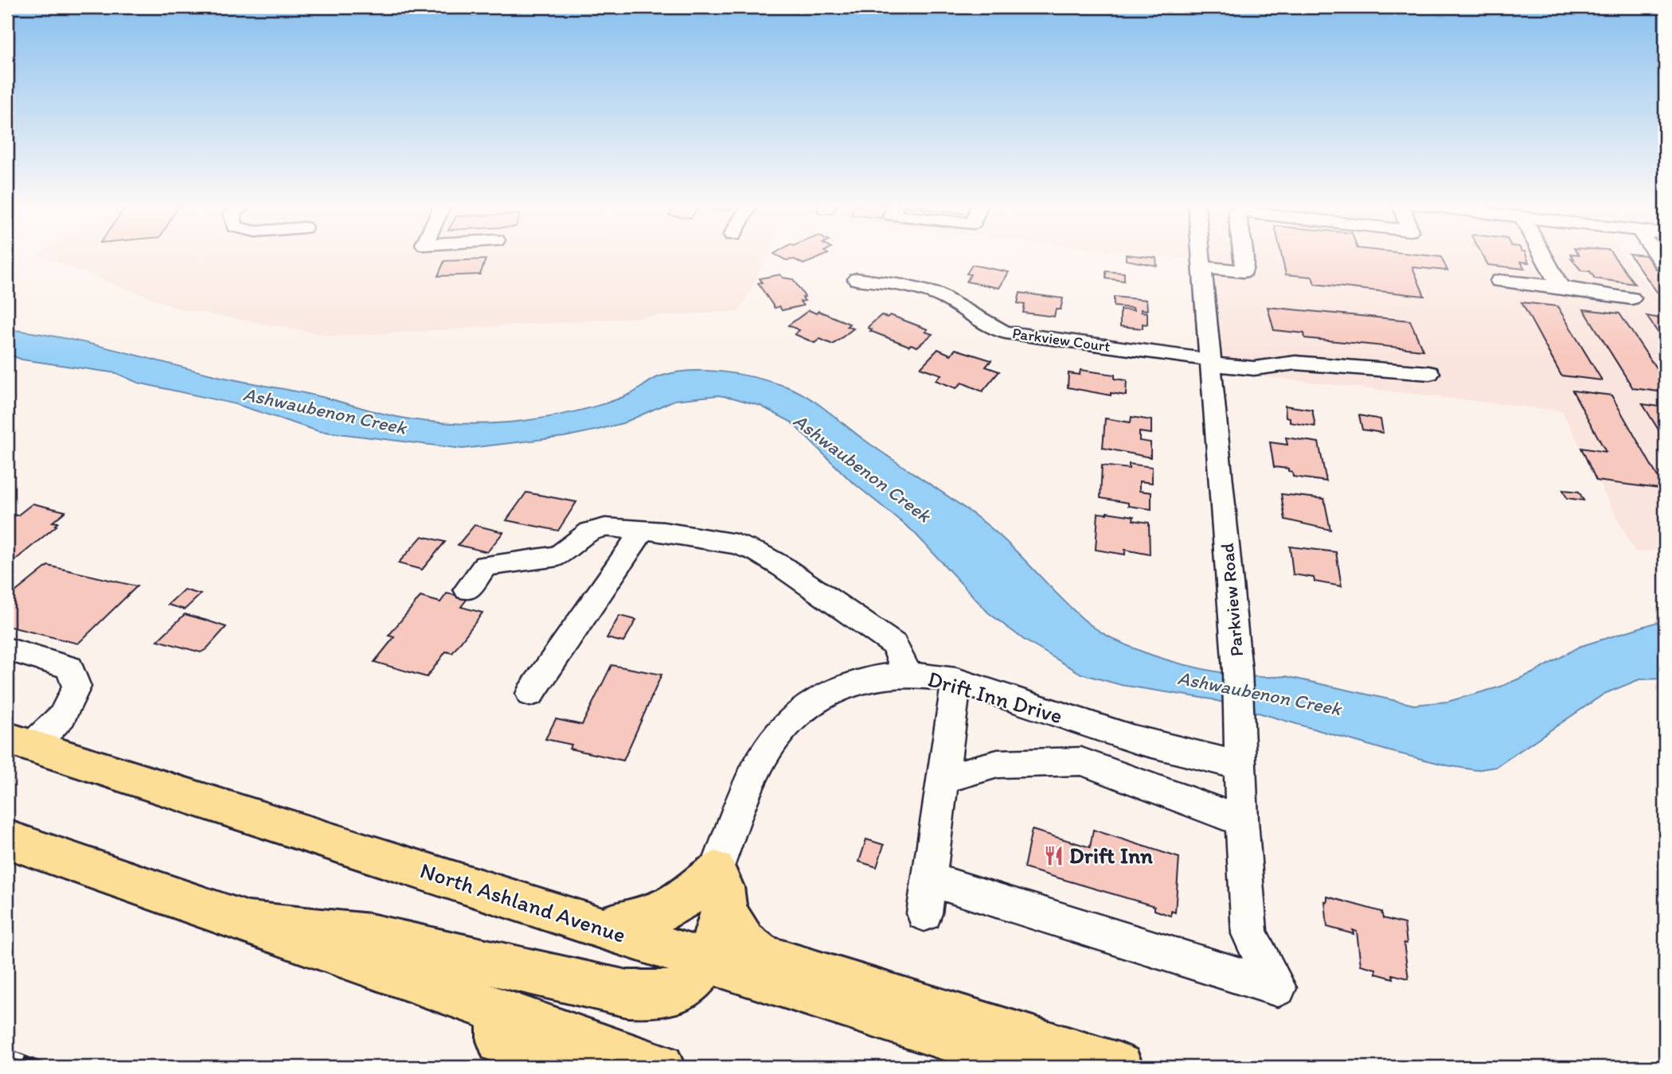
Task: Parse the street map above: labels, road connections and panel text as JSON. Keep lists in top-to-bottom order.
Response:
{
  "streets": {
    "main road": ["North Ashland Avenue"],
    "street": ["Parkview Court", "Parkview Road", "Drift Inn Drive"]
  },
  "crossings": [
    ["Parkview Court", "Parkview Road"],
    ["Parkview Road", "Drift Inn Drive"]
  ],
  "water": ["Ashwaubenon Creek"],
  "places": {
    "restaurant": ["Drift Inn"]
  }
}
